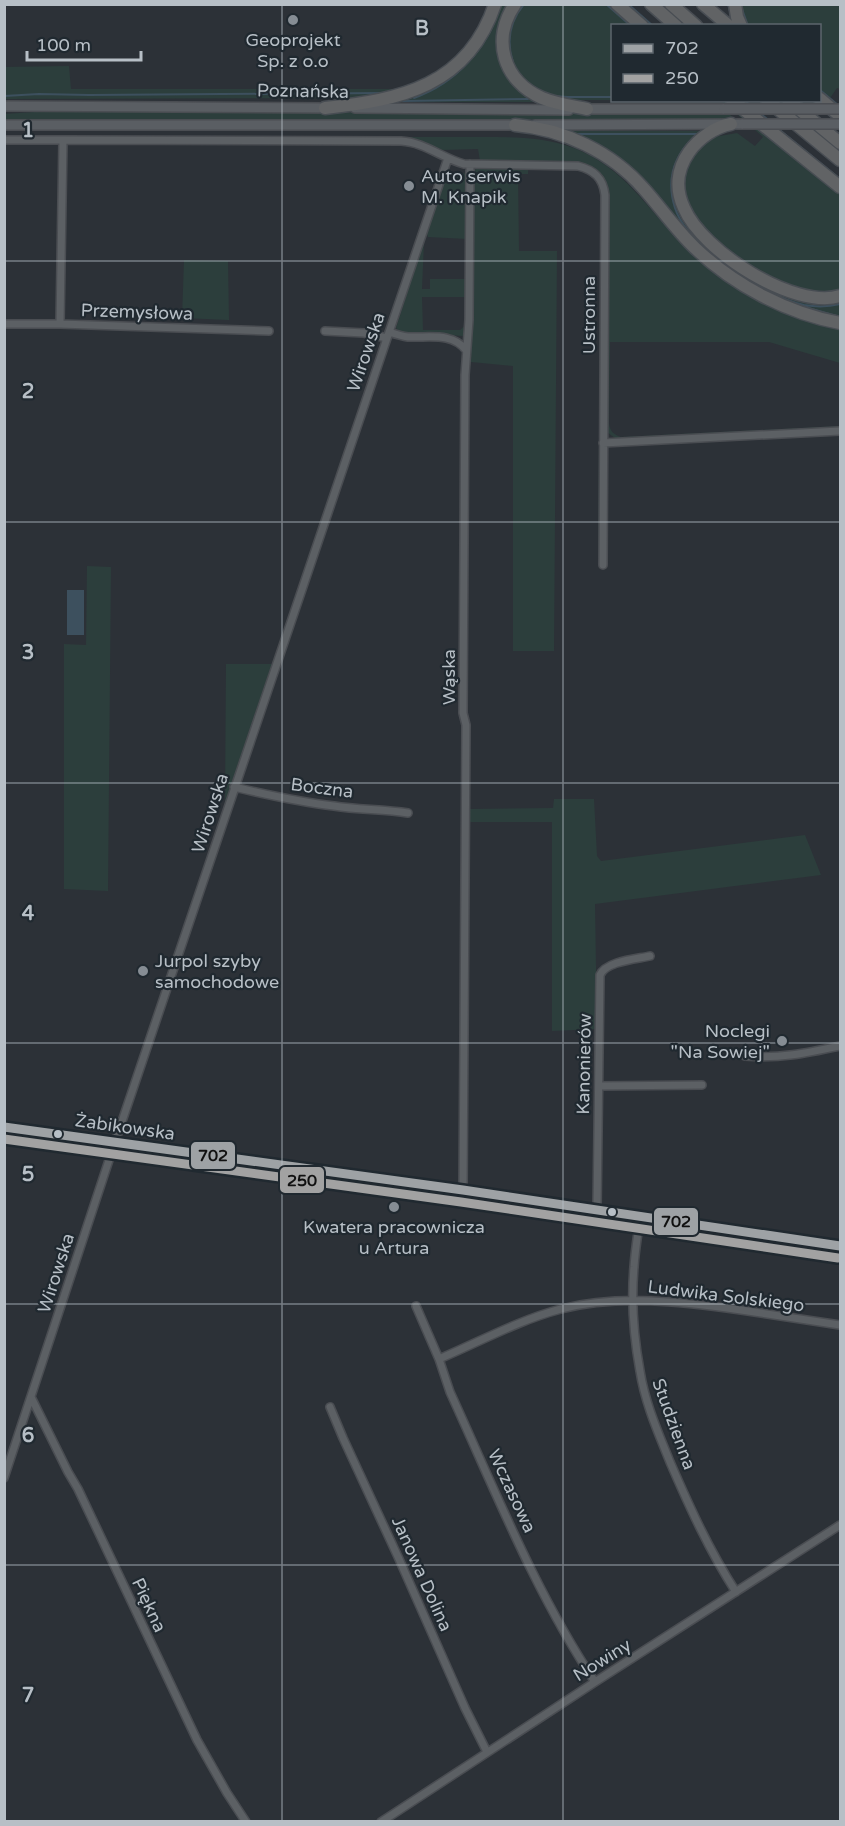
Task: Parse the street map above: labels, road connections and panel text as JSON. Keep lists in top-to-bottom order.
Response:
{
  "streets": {
    "main road": ["Poznańska"],
    "street": [
      "Przemysłowa",
      "Ustronna",
      "Wirowska",
      "Wąska",
      "Boczna",
      "Kanonierów",
      "Żabikowska",
      "Ludwika Solskiego",
      "Studzienna",
      "Wczasowa",
      "Janowa Dolina",
      "Piękna",
      "Nowiny"
    ]
  },
  "crossings": [
    ["Ustronna", "Wąska"],
    ["Wirowska", "Boczna"],
    ["Wirowska", "Żabikowska"],
    ["Wirowska", "Piękna"],
    ["Wąska", "Żabikowska"],
    ["Kanonierów", "Żabikowska"],
    ["Żabikowska", "Studzienna"],
    ["Ludwika Solskiego", "Studzienna"],
    ["Ludwika Solskiego", "Wczasowa"],
    ["Studzienna", "Nowiny"],
    ["Wczasowa", "Nowiny"],
    ["Janowa Dolina", "Nowiny"]
  ],
  "places": [
    "Geoprojekt Sp. z o.o",
    "Auto serwis M. Knapik",
    "Jurpol szyby samochodowe",
    "Noclegi \"Na Sowiej\"",
    "Kwatera pracownicza u Artura"
  ],
  "lines": ["transit line 702", "transit line 250"],
  "legend": ["702", "250"],
  "scale_bar": "100 m",
  "grid": {
    "columns": ["B"],
    "rows": [
      "1",
      "2",
      "3",
      "4",
      "5",
      "6",
      "7"
    ]
  }
}
